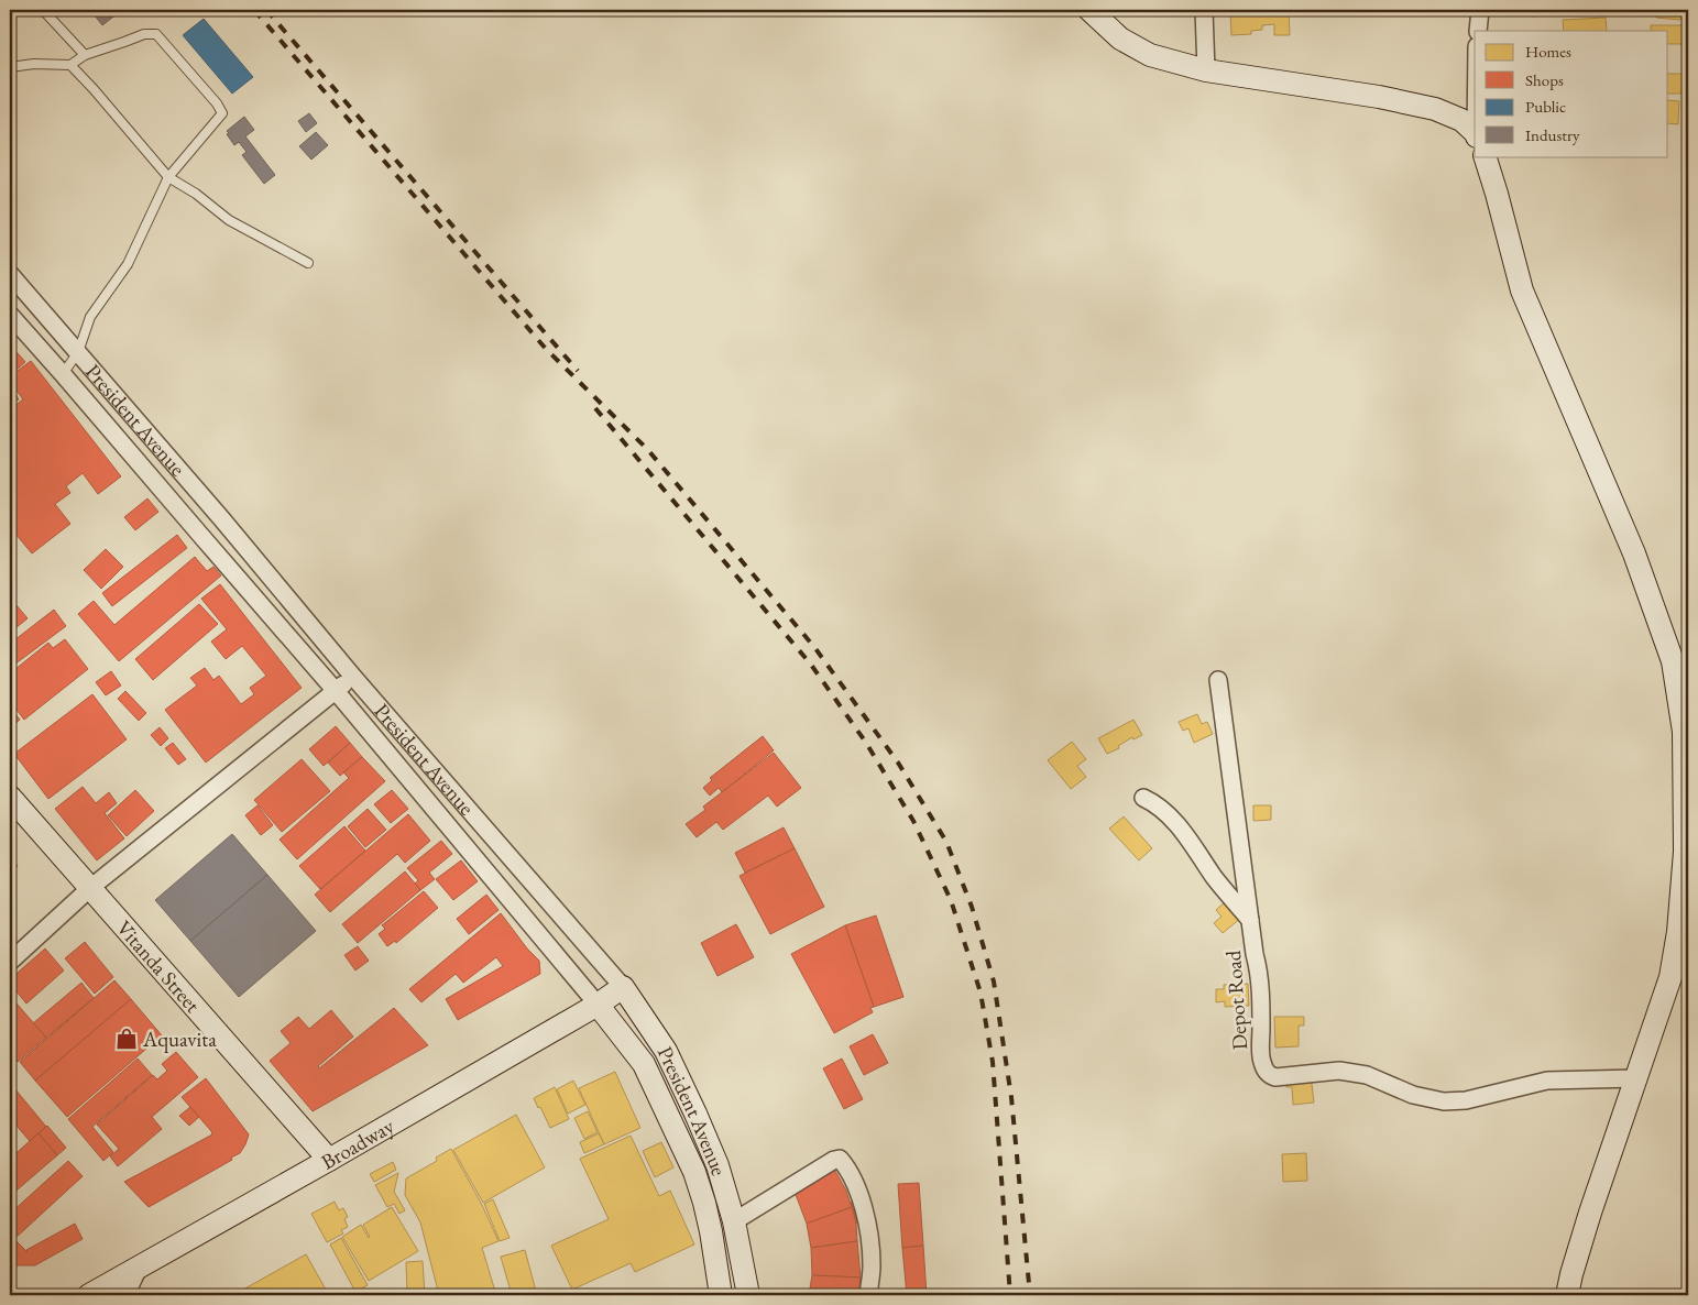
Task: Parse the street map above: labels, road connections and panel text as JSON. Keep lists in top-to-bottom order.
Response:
{
  "streets": {
    "street": [
      "President Avenue",
      "Vitanda Street",
      "Depot Road",
      "Broadway"
    ]
  },
  "crossings": [
    ["President Avenue", "Broadway"],
    ["Vitanda Street", "Broadway"]
  ],
  "places": {
    "shop": ["Aquavita"]
  },
  "legend": [
    "Homes",
    "Shops",
    "Public",
    "Industry"
  ]
}
